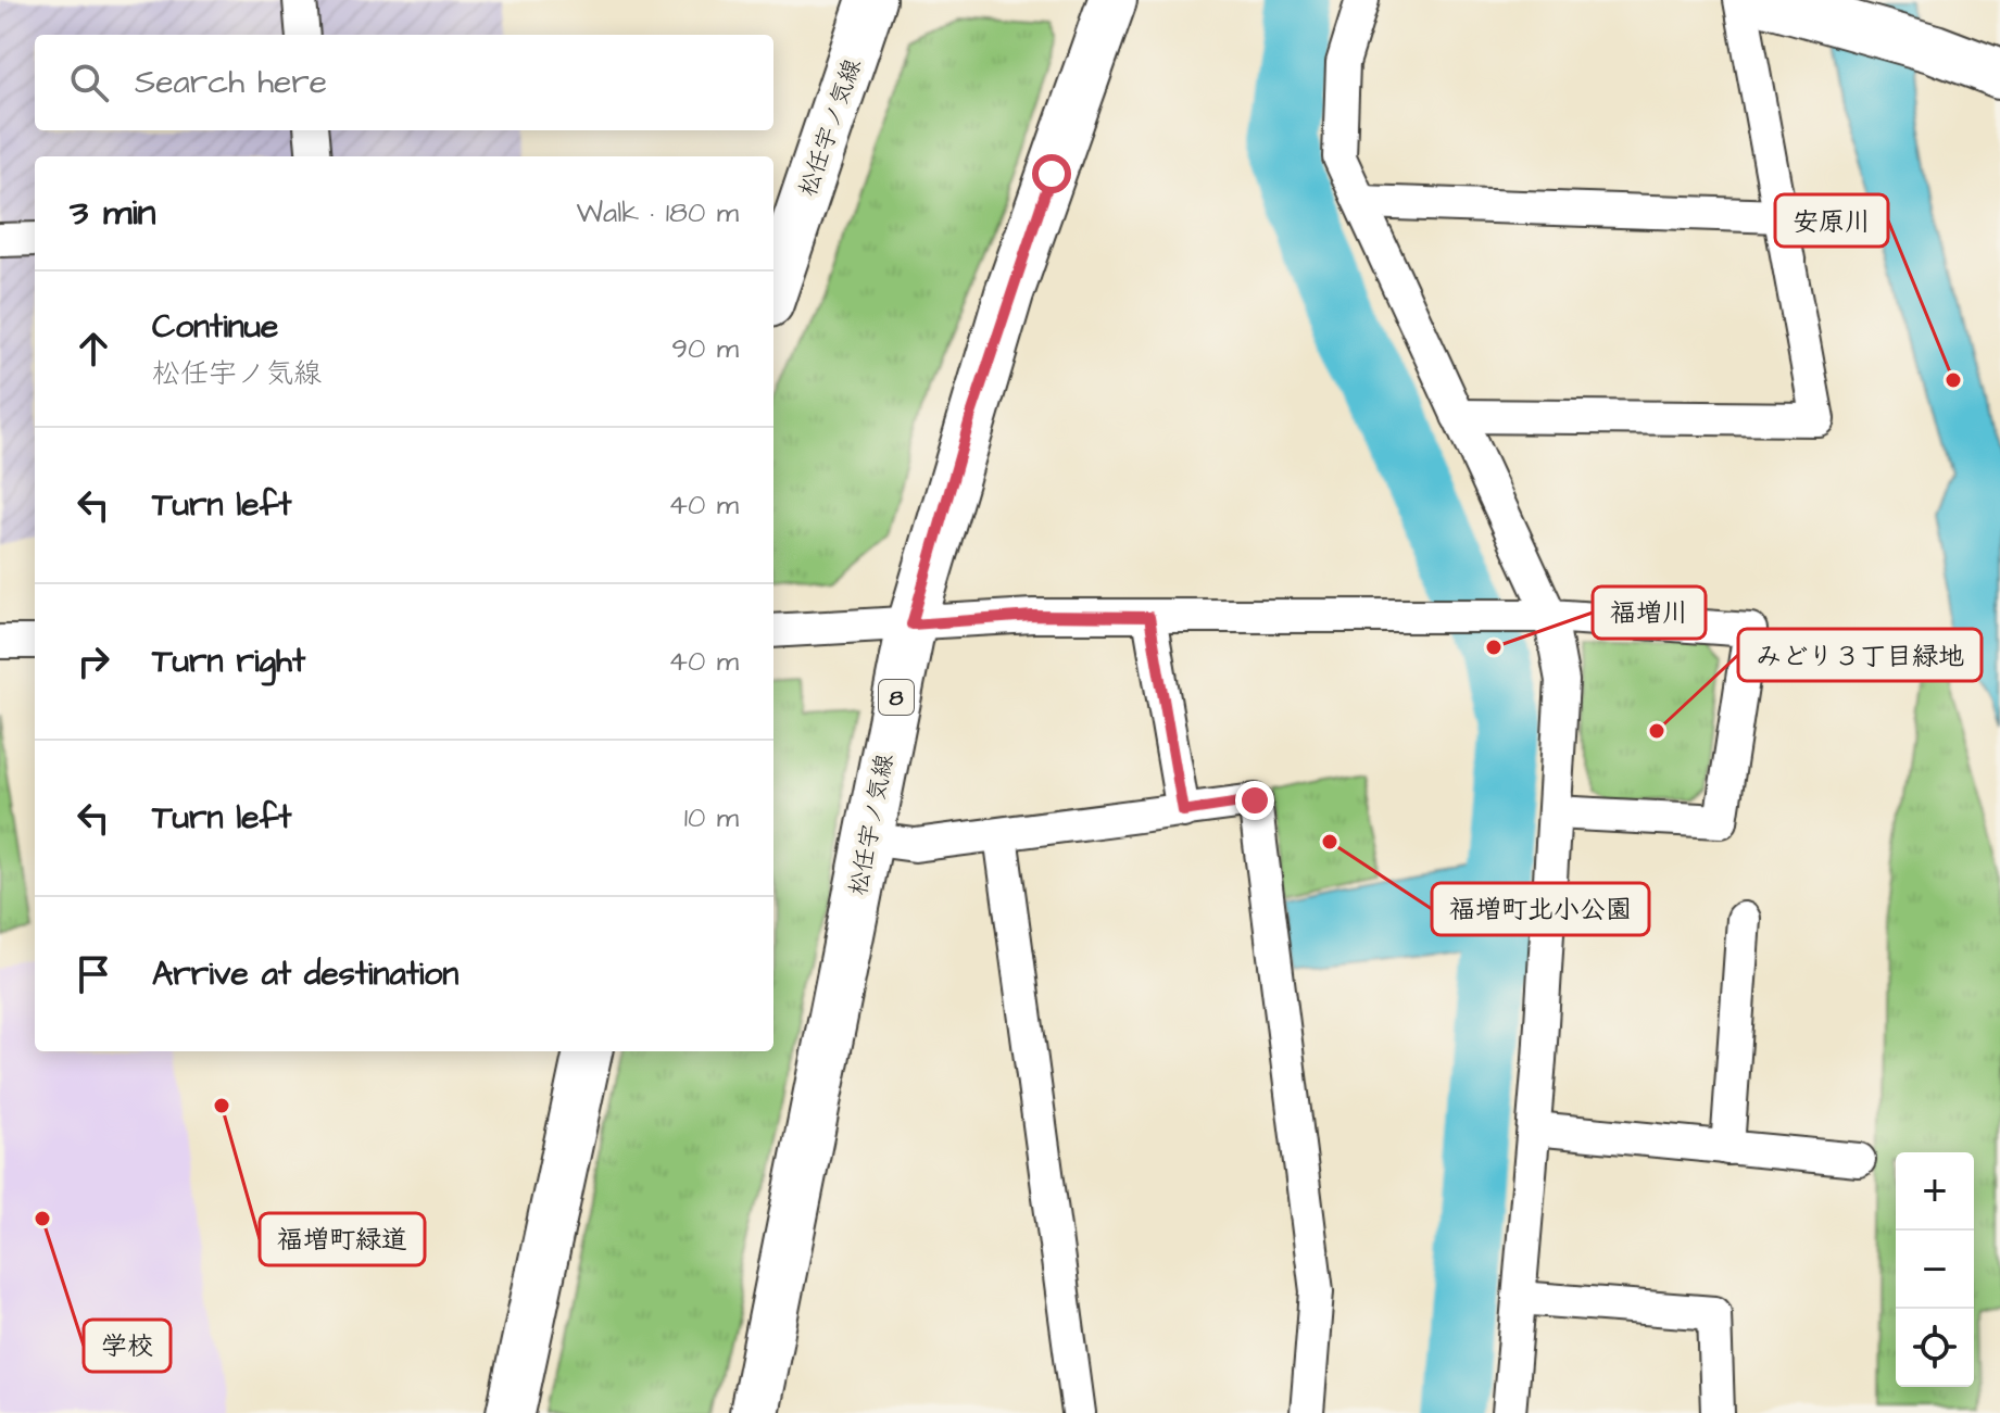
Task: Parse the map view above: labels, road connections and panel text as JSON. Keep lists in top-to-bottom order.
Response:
{
  "streets": {
    "main road": ["松任宇ノ気線", "8"]
  },
  "places": [
    "安原川",
    "福増川",
    "みどり３丁目緑地",
    "福増町北小公園",
    "福増町緑道",
    "学校"
  ],
  "page": {
    "search": "Search here",
    "heading": ["3 min", "Walk · 180 m"],
    "list": [
      ["Continue", "松任宇ノ気線", "90 m"],
      ["Turn left", "40 m"],
      ["Turn right", "40 m"],
      ["Turn left", "10 m"],
      "Arrive at destination"
    ],
    "map_buttons": ["+", "−"]
  }
}
